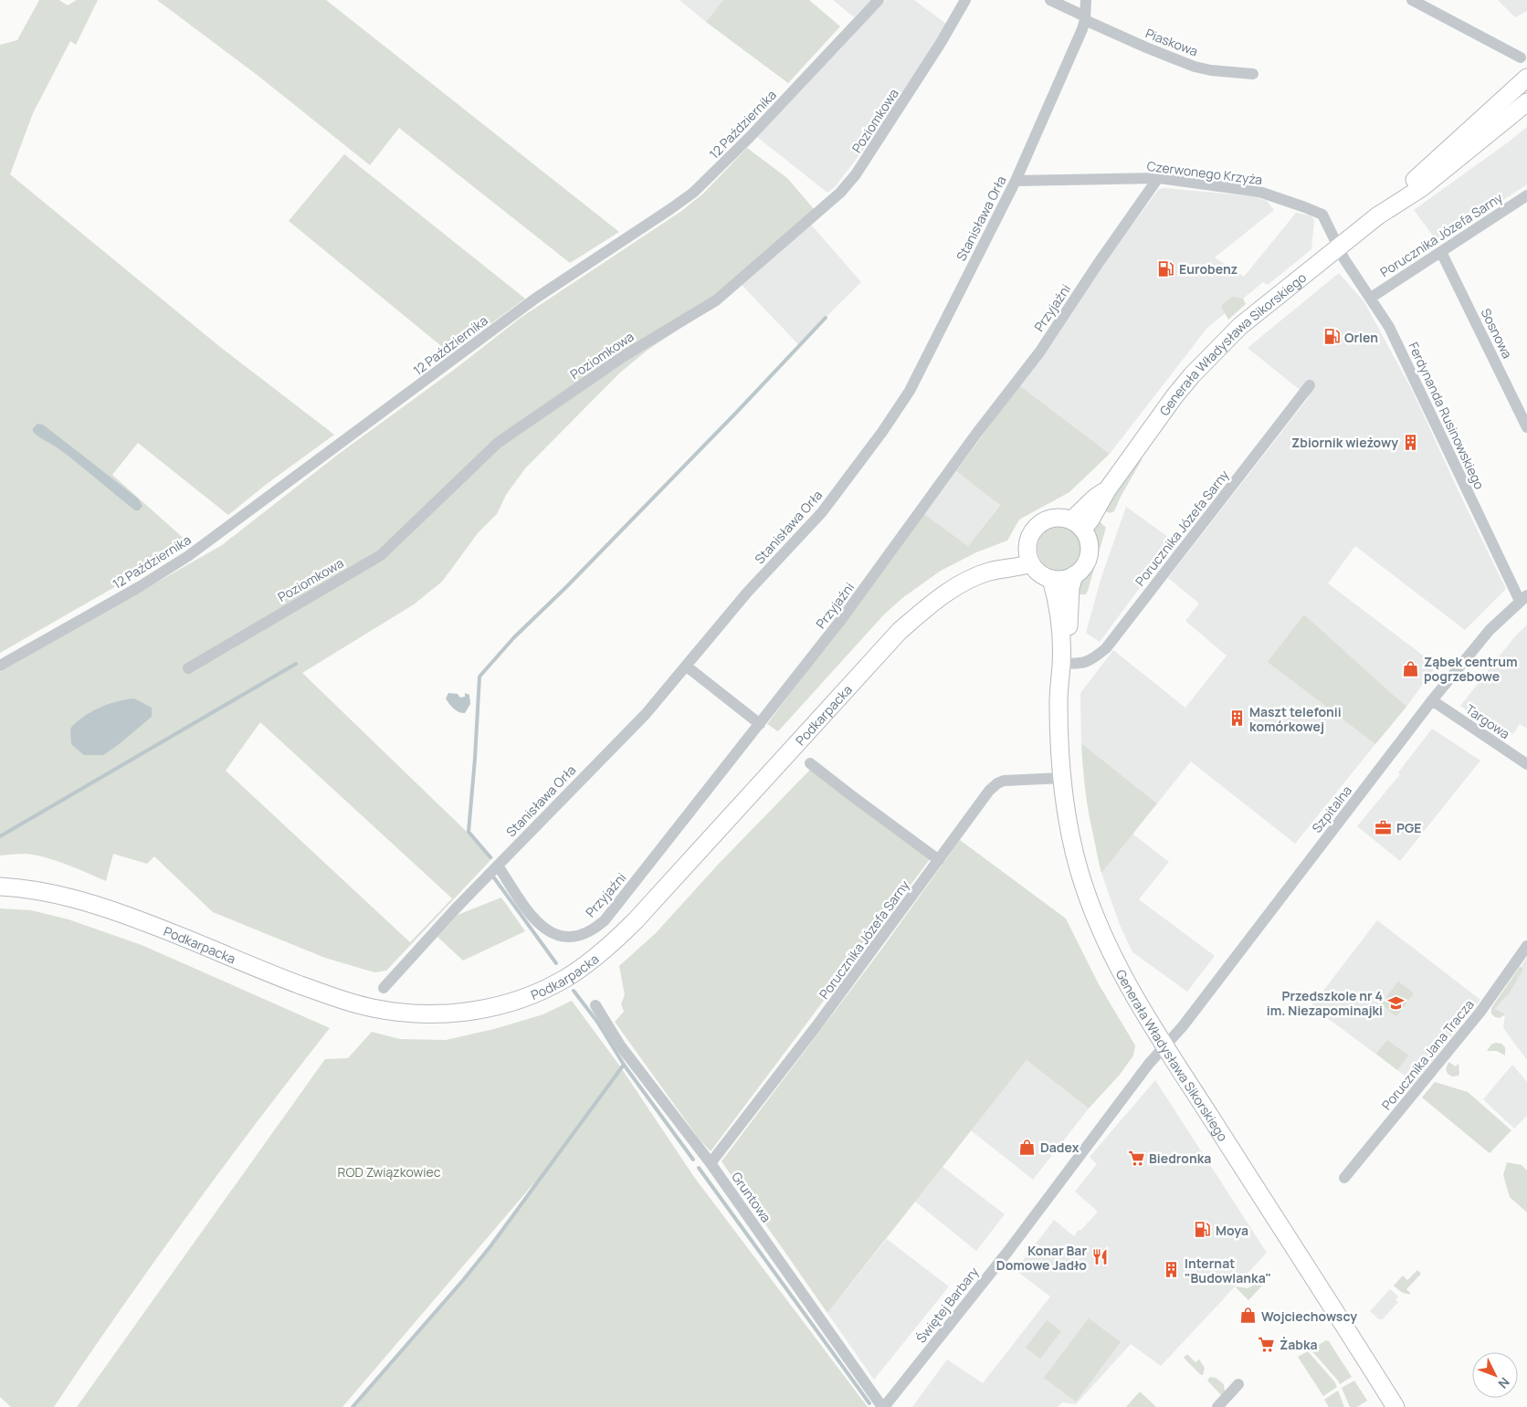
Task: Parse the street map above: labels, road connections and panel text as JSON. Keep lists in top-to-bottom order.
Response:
{
  "streets": {
    "main road": ["Generała Władysława Sikorskiego", "Podkarpacka"],
    "street": [
      "Piaskowa",
      "Poziomkowa",
      "12 Października",
      "Czerwonego Krzyża",
      "Stanisława Orła",
      "Porucznika Józefa Sarny",
      "Przyjaźni",
      "Sosnowa",
      "Ferdynanda Rusinowskiego",
      "Targowa",
      "Szpitalna",
      "Porucznika Jana Tracza",
      "Gruntowa",
      "Świętej Barbary"
    ]
  },
  "crossings": [
    ["Piaskowa", "Stanisława Orła"],
    ["Czerwonego Krzyża", "Stanisława Orła"],
    ["Czerwonego Krzyża", "Przyjaźni"],
    ["Czerwonego Krzyża", "Generała Władysława Sikorskiego"],
    ["Czerwonego Krzyża", "Ferdynanda Rusinowskiego"],
    ["Stanisława Orła", "Przyjaźni"],
    ["Porucznika Józefa Sarny", "Sosnowa"],
    ["Porucznika Józefa Sarny", "Generała Władysława Sikorskiego"],
    ["Porucznika Józefa Sarny", "Ferdynanda Rusinowskiego"],
    ["Porucznika Józefa Sarny", "Gruntowa"],
    ["Generała Władysława Sikorskiego", "Ferdynanda Rusinowskiego"],
    ["Generała Władysława Sikorskiego", "Podkarpacka"],
    ["Generała Władysława Sikorskiego", "Szpitalna"],
    ["Generała Władysława Sikorskiego", "Świętej Barbary"],
    ["Ferdynanda Rusinowskiego", "Szpitalna"],
    ["Targowa", "Szpitalna"],
    ["Szpitalna", "Świętej Barbary"],
    ["Gruntowa", "Świętej Barbary"]
  ],
  "parks": ["ROD Związkowiec"],
  "places": {
    "fuel station": ["Eurobenz", "Orlen", "Moya"],
    "building": ["Zbiornik wieżowy", "Maszt telefonii komórkowej", "Internat \"Budowlanka\""],
    "shop": ["Ząbek centrum pogrzebowe", "Dadex", "Wojciechowscy"],
    "office": ["PGE"],
    "school or university": ["Przedszkole nr 4 im. Niezapominajki"],
    "supermarket": ["Biedronka", "Żabka"],
    "restaurant": ["Konar Bar Domowe Jadło"]
  },
  "north": "bottom right"
}
